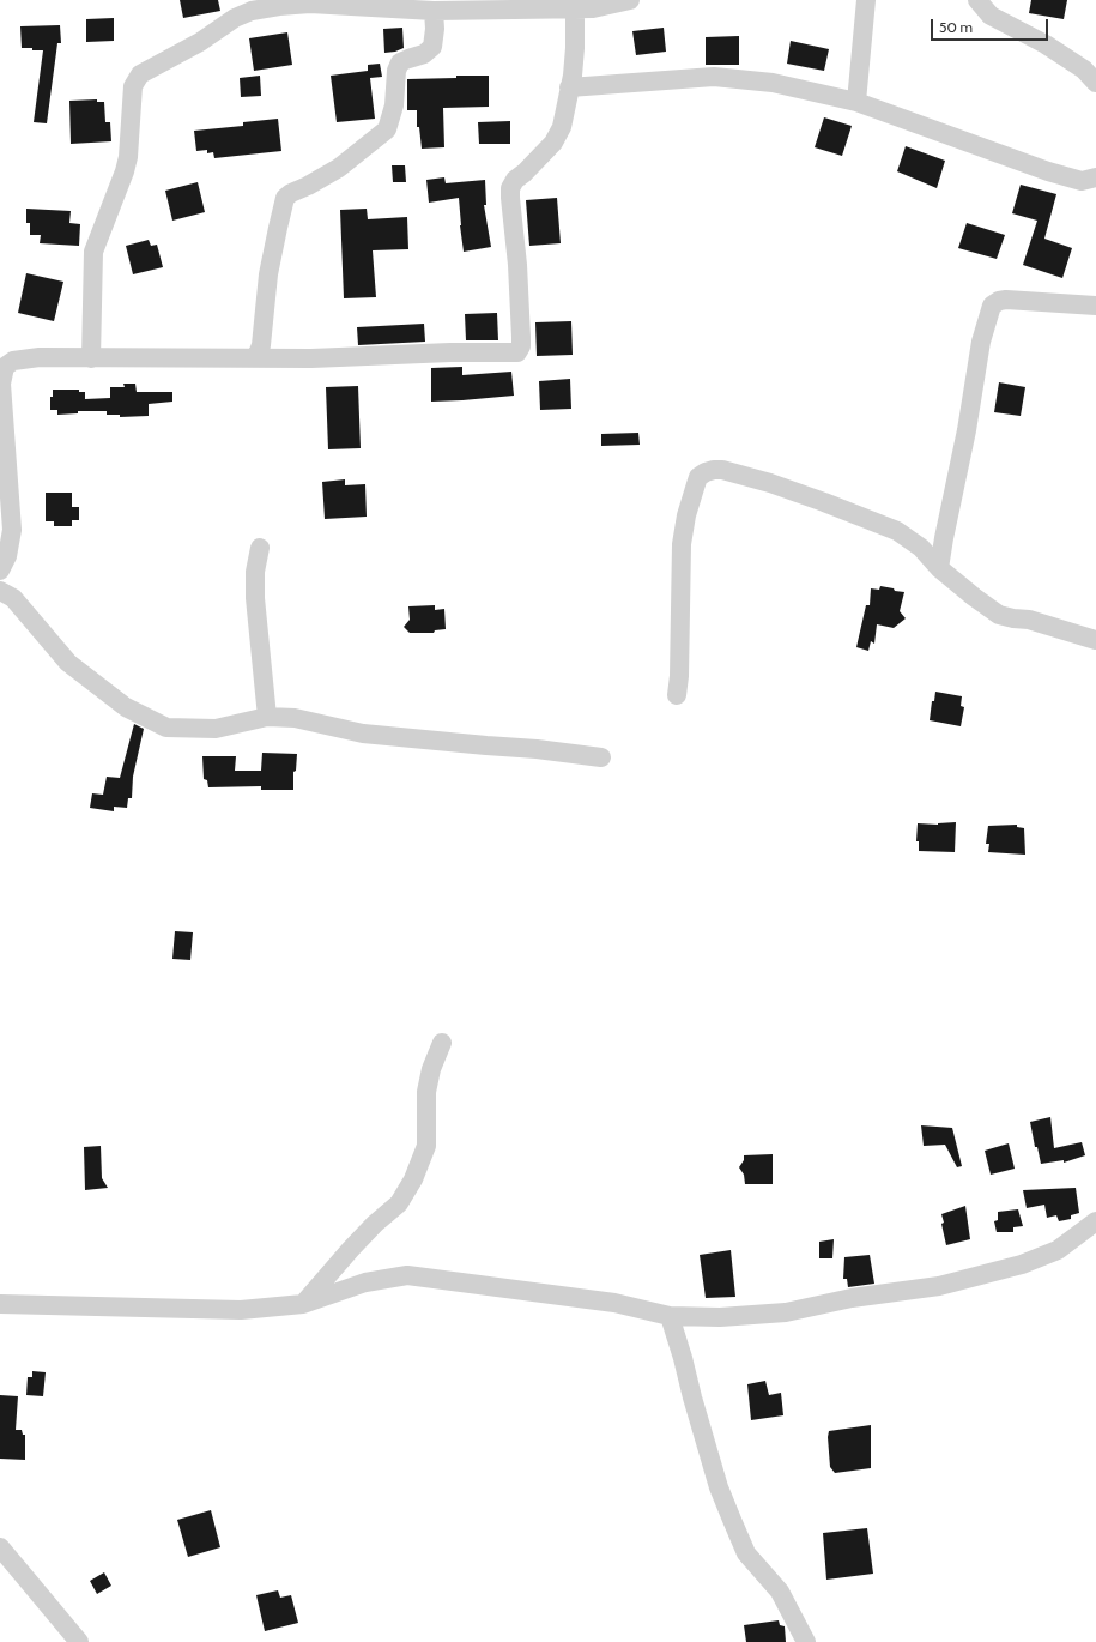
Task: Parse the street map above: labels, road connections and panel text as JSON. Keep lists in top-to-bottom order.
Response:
{
  "scale_bar": "50 m"
}
